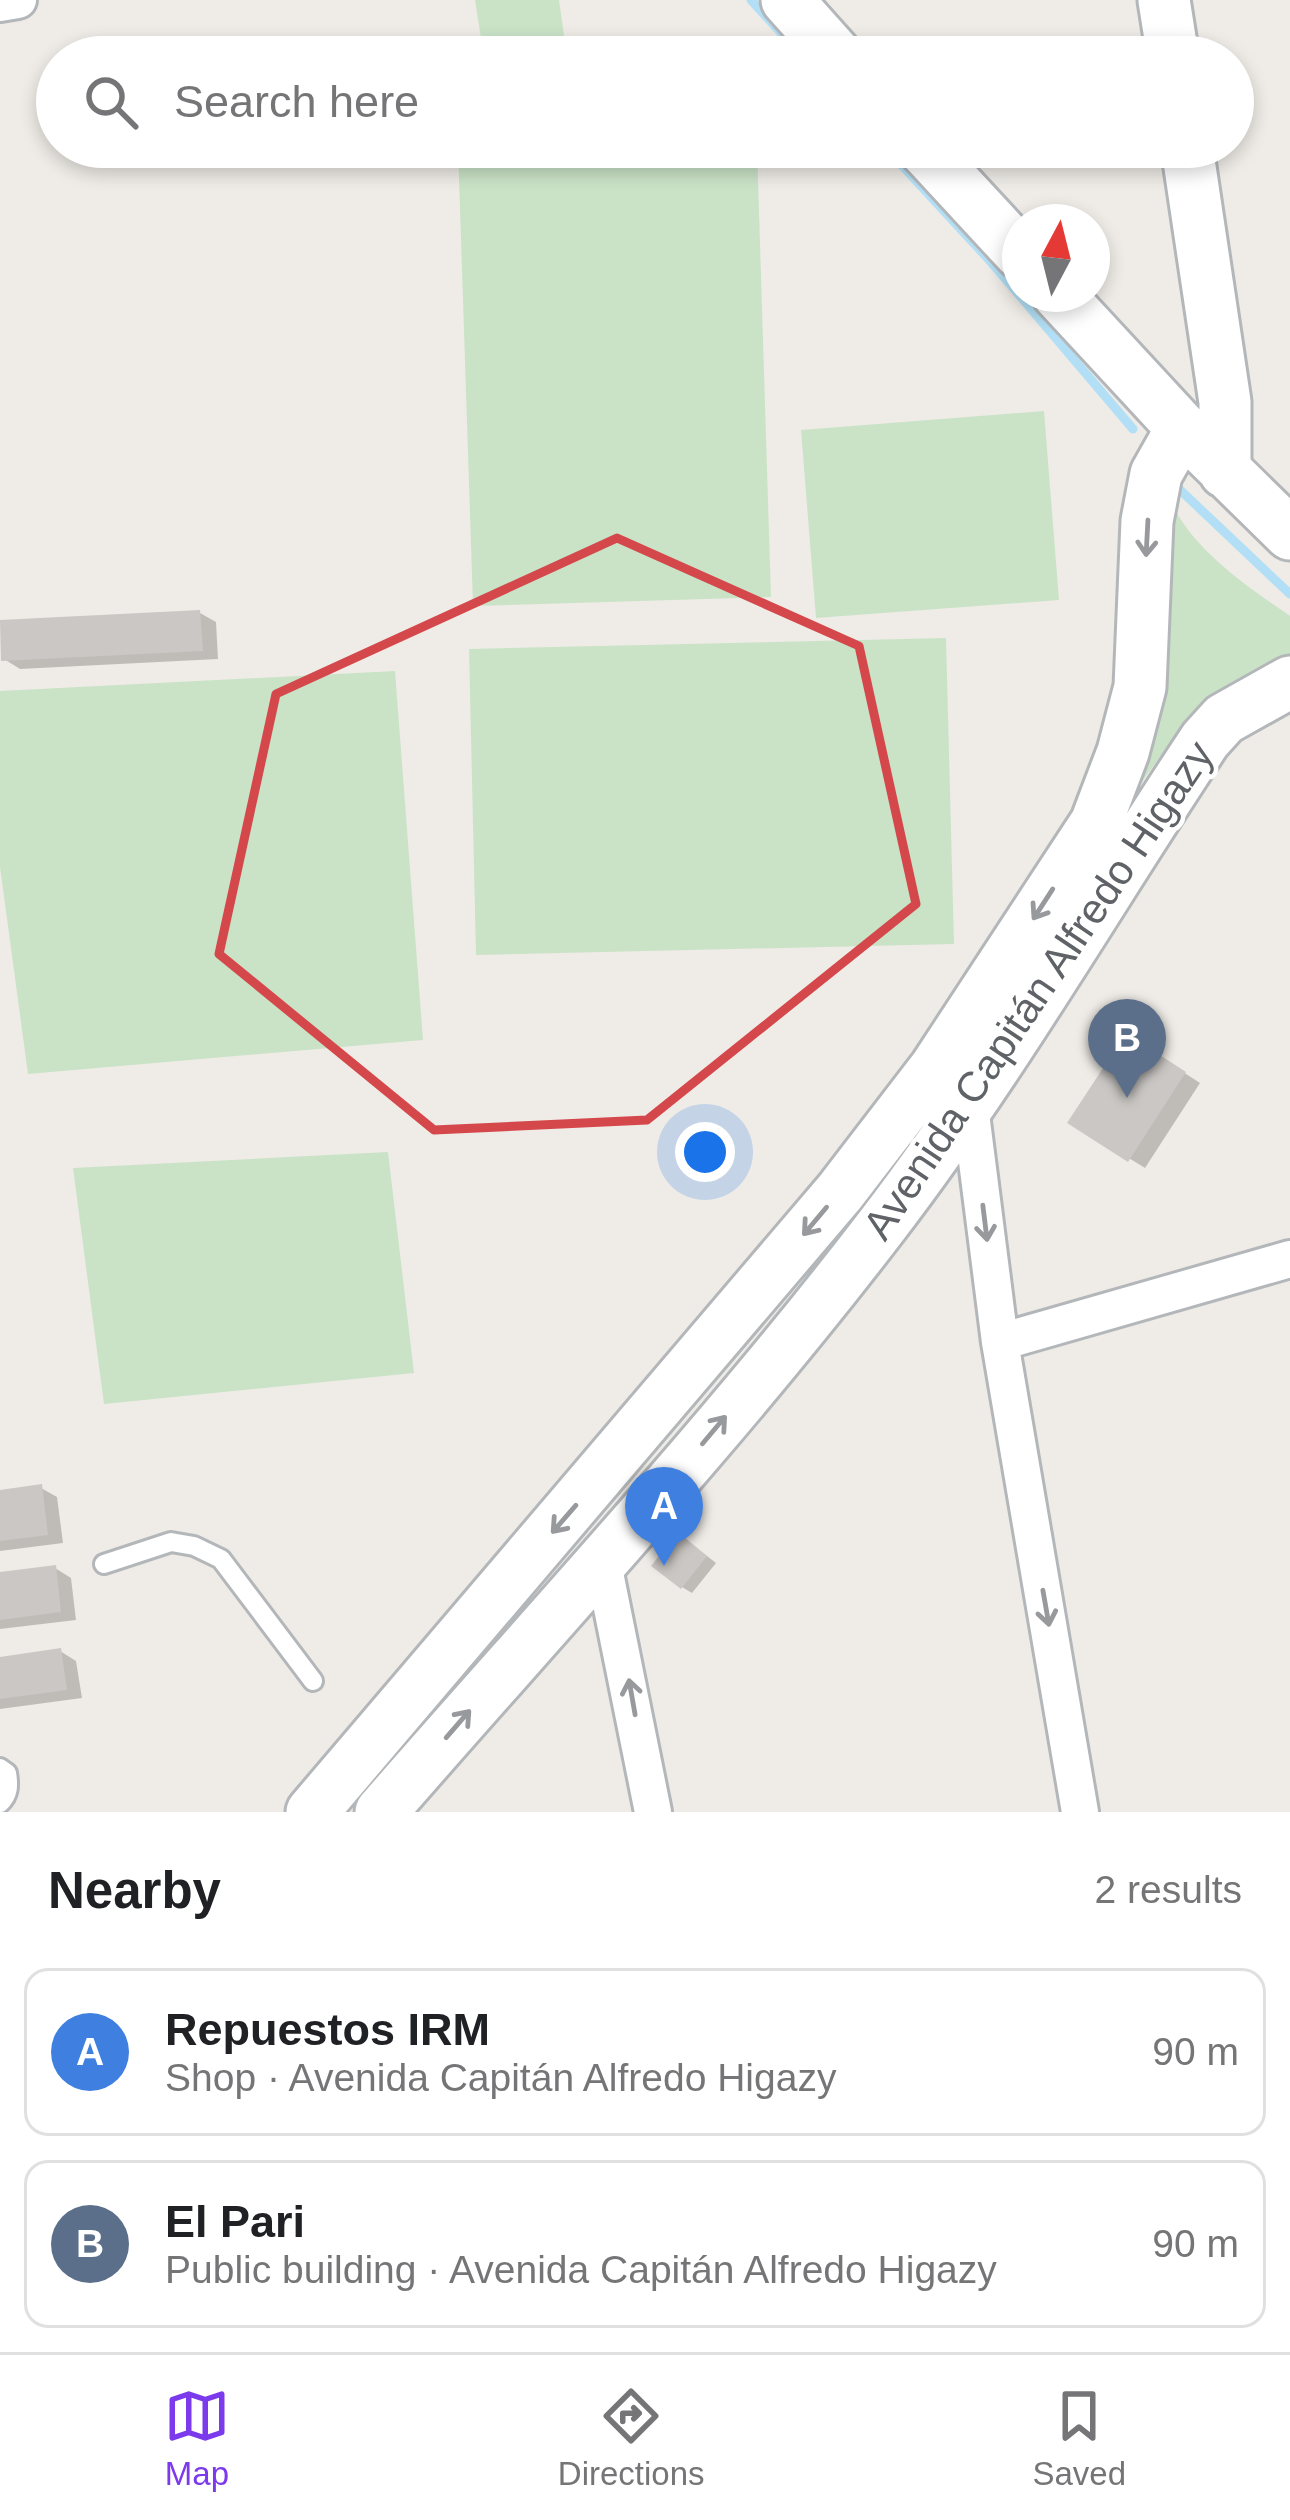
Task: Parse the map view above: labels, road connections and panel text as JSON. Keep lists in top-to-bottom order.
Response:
{
  "streets": {
    "street": ["Avenida Capitán Alfredo Higazy"]
  },
  "north": "top",
  "page": {
    "search": "Search here",
    "pins": ["B", "A"],
    "heading": ["Nearby", "2 results"],
    "list": [
      {
        "mark": "A",
        "name": "Repuestos IRM",
        "note": "Shop · Avenida Capitán Alfredo Higazy",
        "value": "90 m"
      },
      {
        "mark": "B",
        "name": "El Pari",
        "note": "Public building · Avenida Capitán Alfredo Higazy",
        "value": "90 m"
      }
    ],
    "nav": ["Map", "Directions", "Saved"]
  }
}
